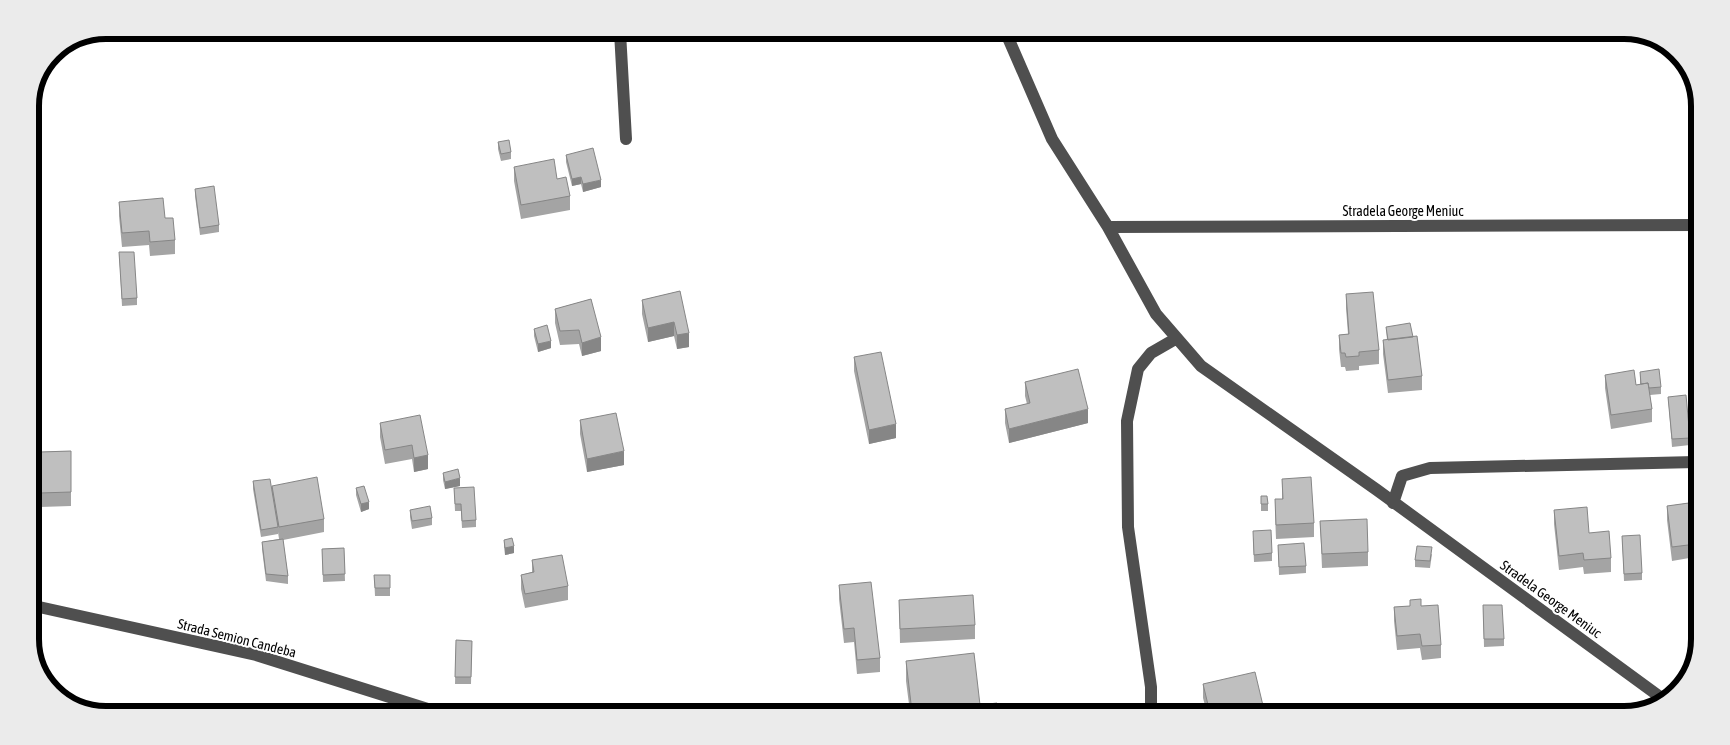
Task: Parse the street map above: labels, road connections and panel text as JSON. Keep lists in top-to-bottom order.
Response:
{
  "streets": {
    "street": ["Stradela George Meniuc", "Strada Semion Candeba"]
  }
}
